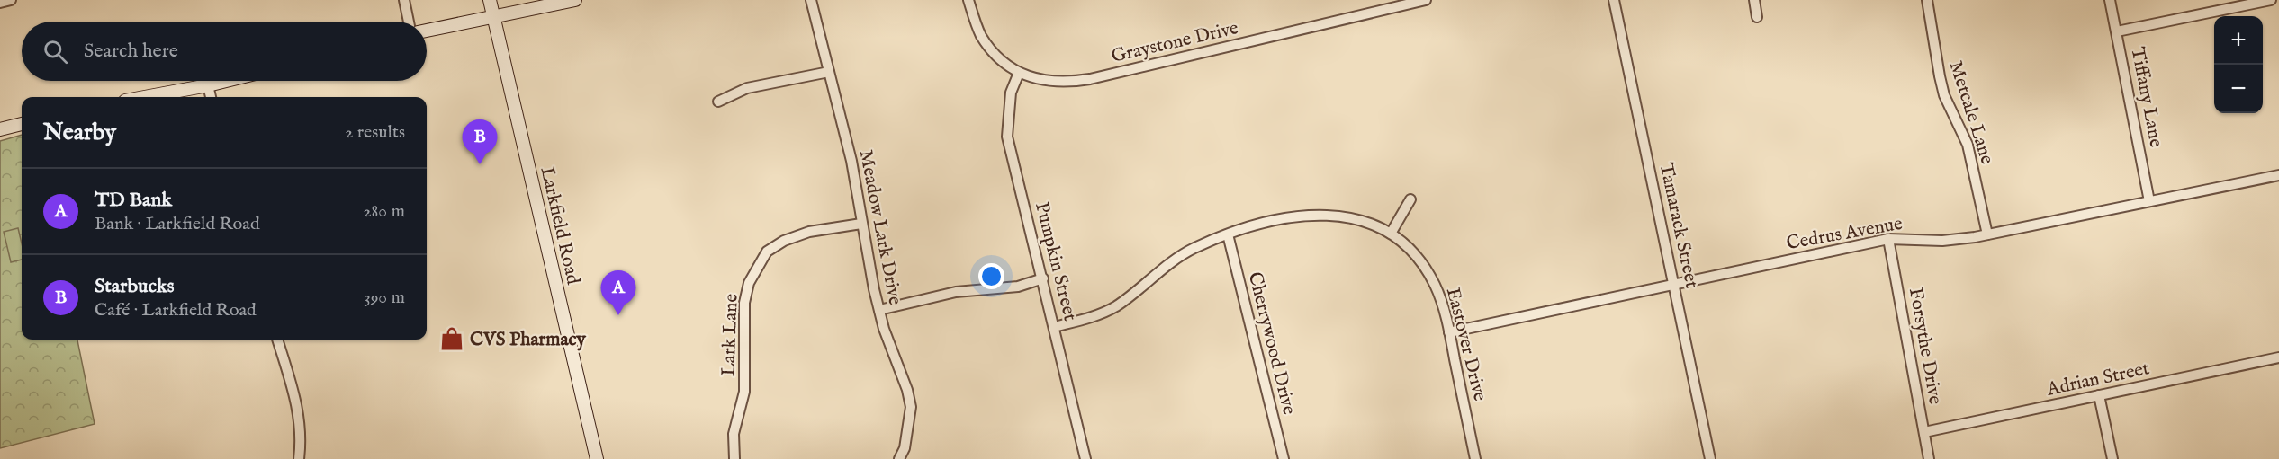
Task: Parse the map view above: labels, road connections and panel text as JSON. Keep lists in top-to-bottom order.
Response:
{
  "streets": {
    "main road": ["Larkfield Road"],
    "street": [
      "Graystone Drive",
      "Tiffany Lane",
      "Metcale Lane",
      "Tamarack Street",
      "Meadow Lark Drive",
      "Cedrus Avenue",
      "Pumpkin Street",
      "Lark Lane",
      "Cherrywood Drive",
      "Eastover Drive",
      "Forsythe Drive",
      "Adrian Street"
    ]
  },
  "crossings": [
    ["Graystone Drive", "Pumpkin Street"],
    ["Tiffany Lane", "Cedrus Avenue"],
    ["Metcale Lane", "Cedrus Avenue"],
    ["Tamarack Street", "Cedrus Avenue"],
    ["Meadow Lark Drive", "Lark Lane"],
    ["Cedrus Avenue", "Eastover Drive"],
    ["Cedrus Avenue", "Forsythe Drive"],
    ["Pumpkin Street", "Eastover Drive"],
    ["Cherrywood Drive", "Eastover Drive"],
    ["Forsythe Drive", "Adrian Street"]
  ],
  "places": {
    "shop": ["CVS Pharmacy"]
  },
  "page": {
    "map_buttons": ["+", "−"],
    "search": "Search here",
    "heading": ["Nearby", "2 results"],
    "pins": ["B", "A"],
    "list": [
      {
        "mark": "A",
        "name": "TD Bank",
        "note": "Bank · Larkfield Road",
        "value": "280 m"
      },
      {
        "mark": "B",
        "name": "Starbucks",
        "note": "Café · Larkfield Road",
        "value": "390 m"
      }
    ]
  }
}
